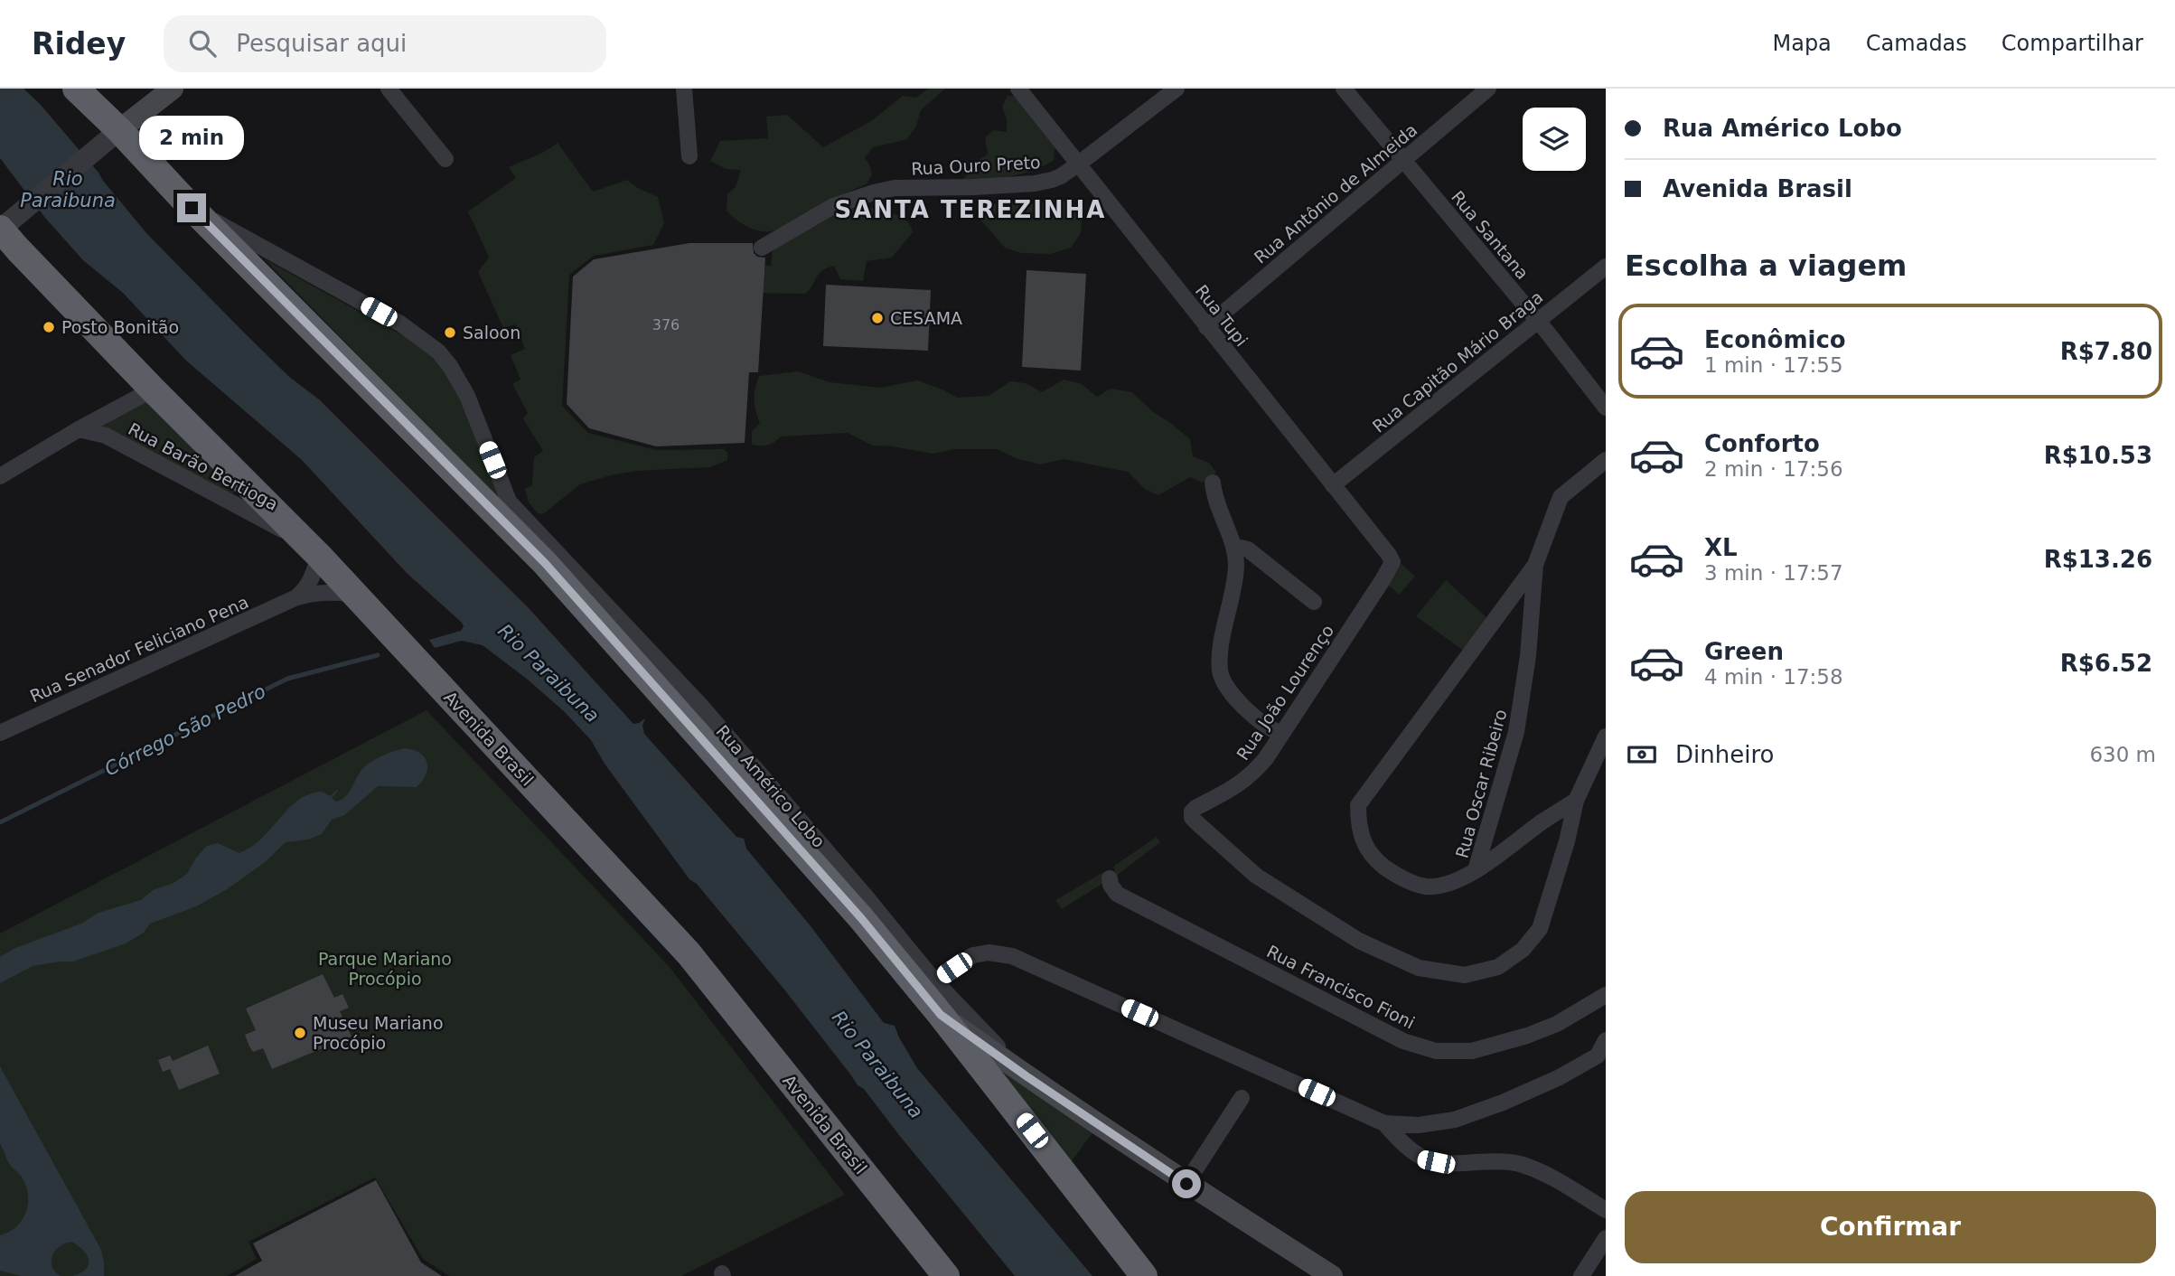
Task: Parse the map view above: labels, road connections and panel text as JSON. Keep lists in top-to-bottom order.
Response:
{
  "streets": {
    "highway": ["Avenida Brasil"],
    "main road": ["Rua Américo Lobo"],
    "street": [
      "Rua Ouro Preto",
      "Rua Antônio de Almeida",
      "Rua Santana",
      "Rua Tupi",
      "Rua Capitão Mário Braga",
      "Rua Barão Bertioga",
      "Rua Senador Feliciano Pena",
      "Rua João Lourenço",
      "Rua Oscar Ribeiro",
      "Rua Francisco Fioni"
    ]
  },
  "crossings": [
    ["Rua Ouro Preto", "Rua Tupi"],
    ["Rua Antônio de Almeida", "Rua Santana"],
    ["Rua Antônio de Almeida", "Rua Tupi"],
    ["Rua Santana", "Rua Capitão Mário Braga"],
    ["Rua Tupi", "Rua Capitão Mário Braga"],
    ["Rua Tupi", "Rua João Lourenço"],
    ["Rua Barão Bertioga", "Rua Senador Feliciano Pena"],
    ["Rua Barão Bertioga", "Avenida Brasil"],
    ["Rua Senador Feliciano Pena", "Avenida Brasil"],
    ["Rua João Lourenço", "Rua Oscar Ribeiro"]
  ],
  "districts": ["SANTA TEREZINHA"],
  "water": ["Rio Paraibuna", "Córrego São Pedro"],
  "parks": ["Parque Mariano Procópio"],
  "places": [
    "CESAMA",
    "Posto Bonitão",
    "Saloon",
    "Museu Mariano Procópio"
  ],
  "house_numbers": ["376"],
  "page": {
    "header": "Ridey",
    "search": "Pesquisar aqui",
    "nav": ["Mapa", "Camadas", "Compartilhar"],
    "banner": ["Rua Américo Lobo", "Avenida Brasil"],
    "bubble": "2 min",
    "heading": "Escolha a viagem",
    "list": [
      {
        "name": "Econômico",
        "note": "1 min · 17:55",
        "value": "R$7.80"
      },
      {
        "name": "Conforto",
        "note": "2 min · 17:56",
        "value": "R$10.53"
      },
      {
        "name": "XL",
        "note": "3 min · 17:57",
        "value": "R$13.26"
      },
      {
        "name": "Green",
        "note": "4 min · 17:58",
        "value": "R$6.52"
      }
    ],
    "pay": ["Dinheiro", "630 m"],
    "buttons": "Confirmar"
  }
}
